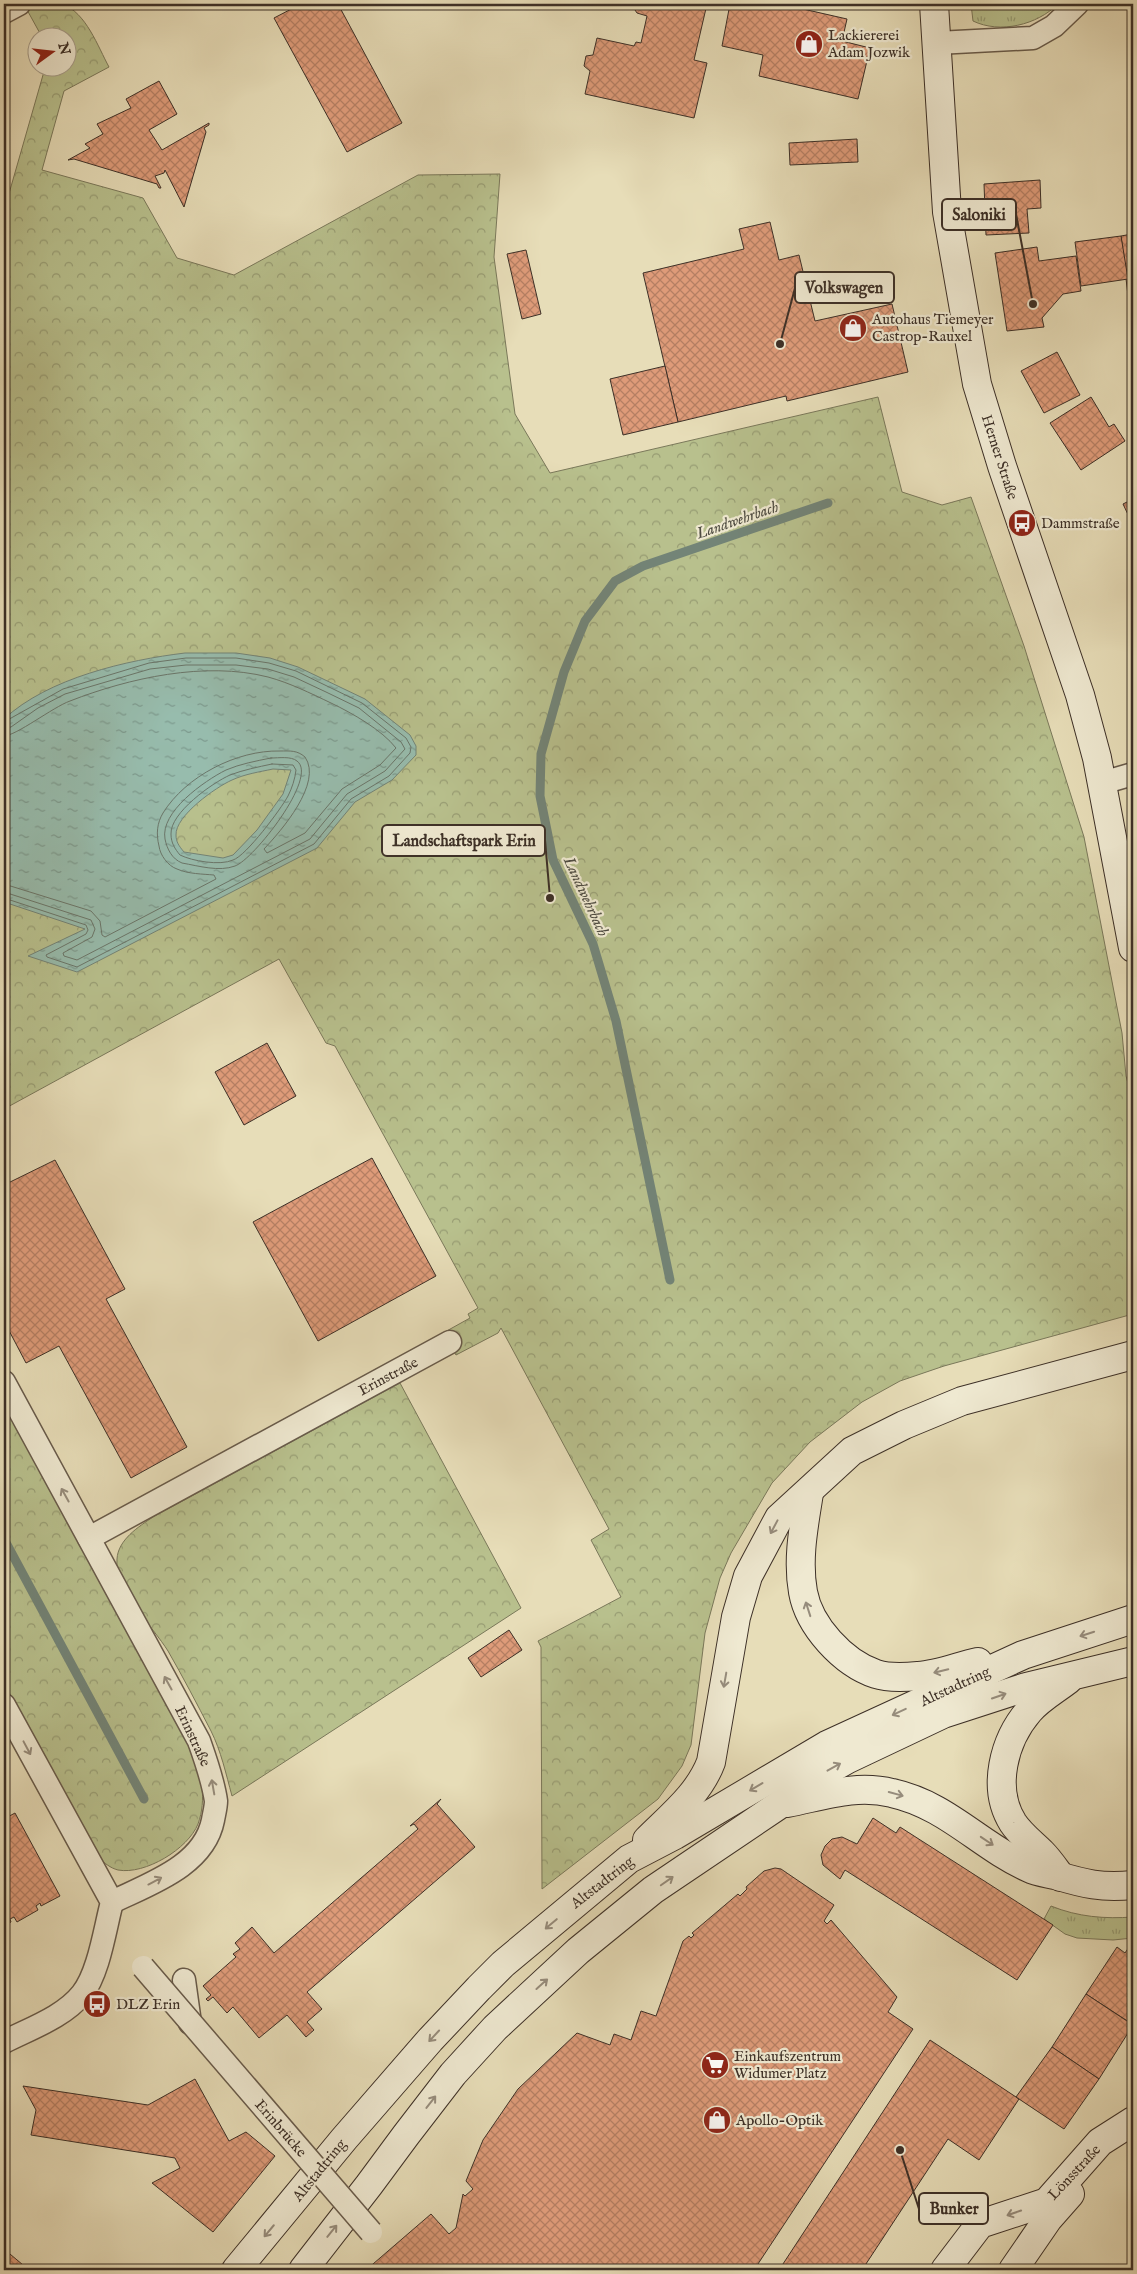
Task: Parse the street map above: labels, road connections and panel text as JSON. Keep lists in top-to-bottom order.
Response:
{
  "streets": {
    "main road": ["Herner Straße", "Altstadtring", "Lönsstraße"],
    "street": ["Erinstraße", "Erinbrücke"]
  },
  "one_way": ["Erinstraße"],
  "water": ["Landwehrbach"],
  "places": {
    "shop": ["Lackiererei Adam Jozwik", "Autohaus Tiemeyer Castrop-Rauxel", "Apollo-Optik"],
    "other": [
      "Saloniki",
      "Volkswagen",
      "Landschaftspark Erin",
      "Bunker"
    ],
    "bus stop": ["Dammstraße", "DLZ Erin"],
    "supermarket": ["Einkaufszentrum Widumer Platz"]
  },
  "north": "right"
}
